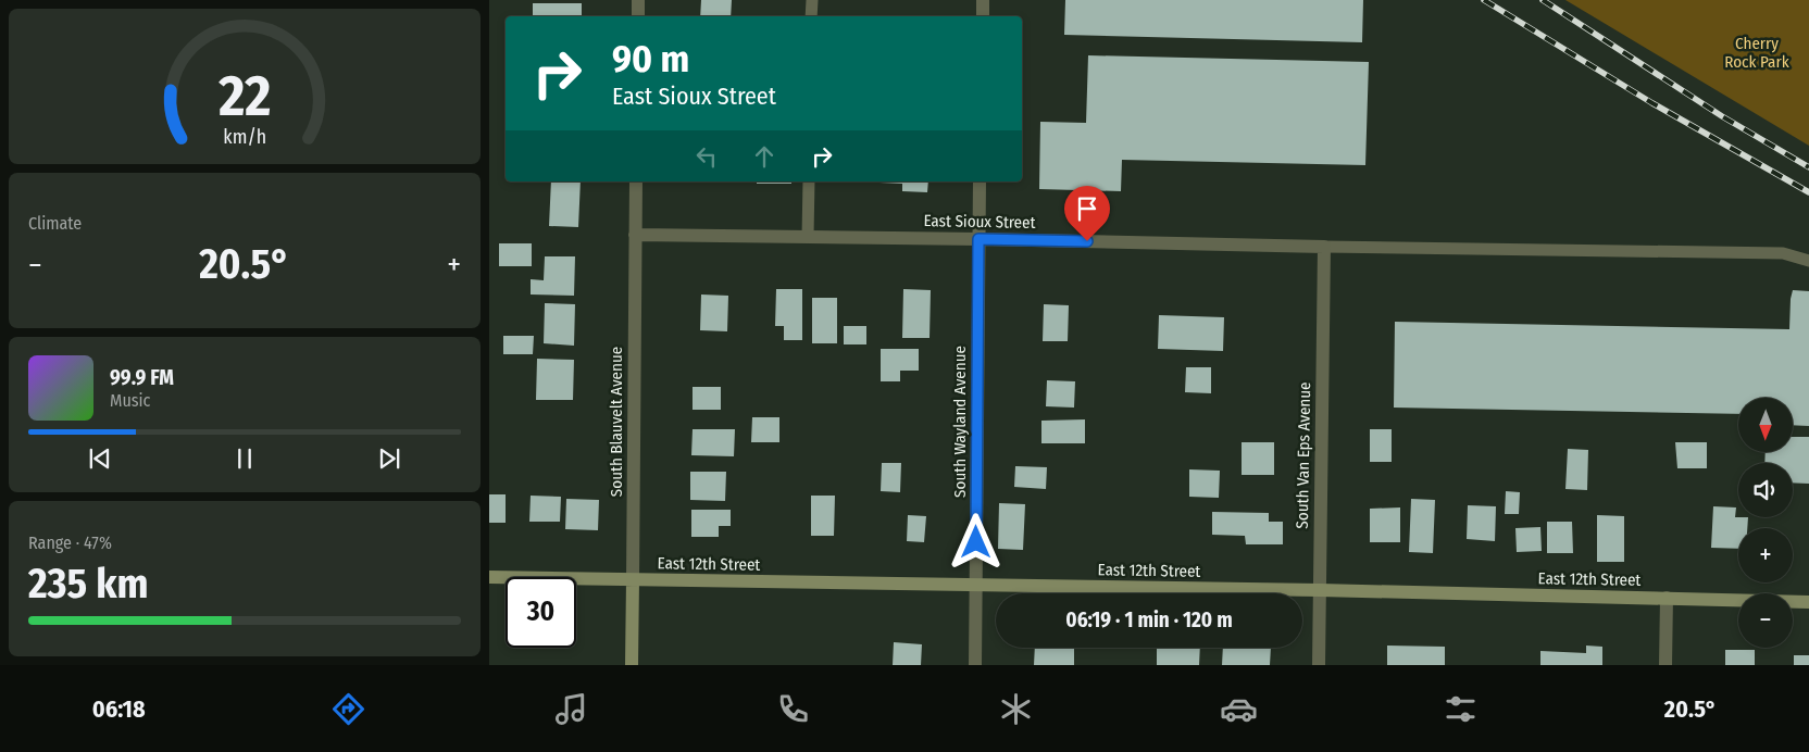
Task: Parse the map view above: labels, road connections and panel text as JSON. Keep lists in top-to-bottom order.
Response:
{
  "streets": {
    "street": [
      "East Sioux Street",
      "South Blauvelt Avenue",
      "South Wayland Avenue",
      "South Van Eps Avenue",
      "East 12th Street"
    ]
  },
  "crossings": [
    ["East Sioux Street", "South Blauvelt Avenue"],
    ["East Sioux Street", "South Wayland Avenue"],
    ["East Sioux Street", "South Van Eps Avenue"],
    ["South Blauvelt Avenue", "East 12th Street"],
    ["South Wayland Avenue", "East 12th Street"],
    ["South Van Eps Avenue", "East 12th Street"]
  ],
  "parks": ["Cherry Rock Park"],
  "north": "bottom",
  "page": {
    "turn": ["90 m", "East Sioux Street"],
    "tile": [
      "Climate",
      ["Range · 47%", "235 km"]
    ],
    "heat": ["−", "20.5°", "+"],
    "song": ["99.9 FM", "Music"],
    "map_buttons": ["+", "−"],
    "limit": "30",
    "trip": "06:19 · 1 min · 120 m",
    "tabs": ["06:18", "20.5°"],
    "gauge": ["22", "km/h"]
  }
}
